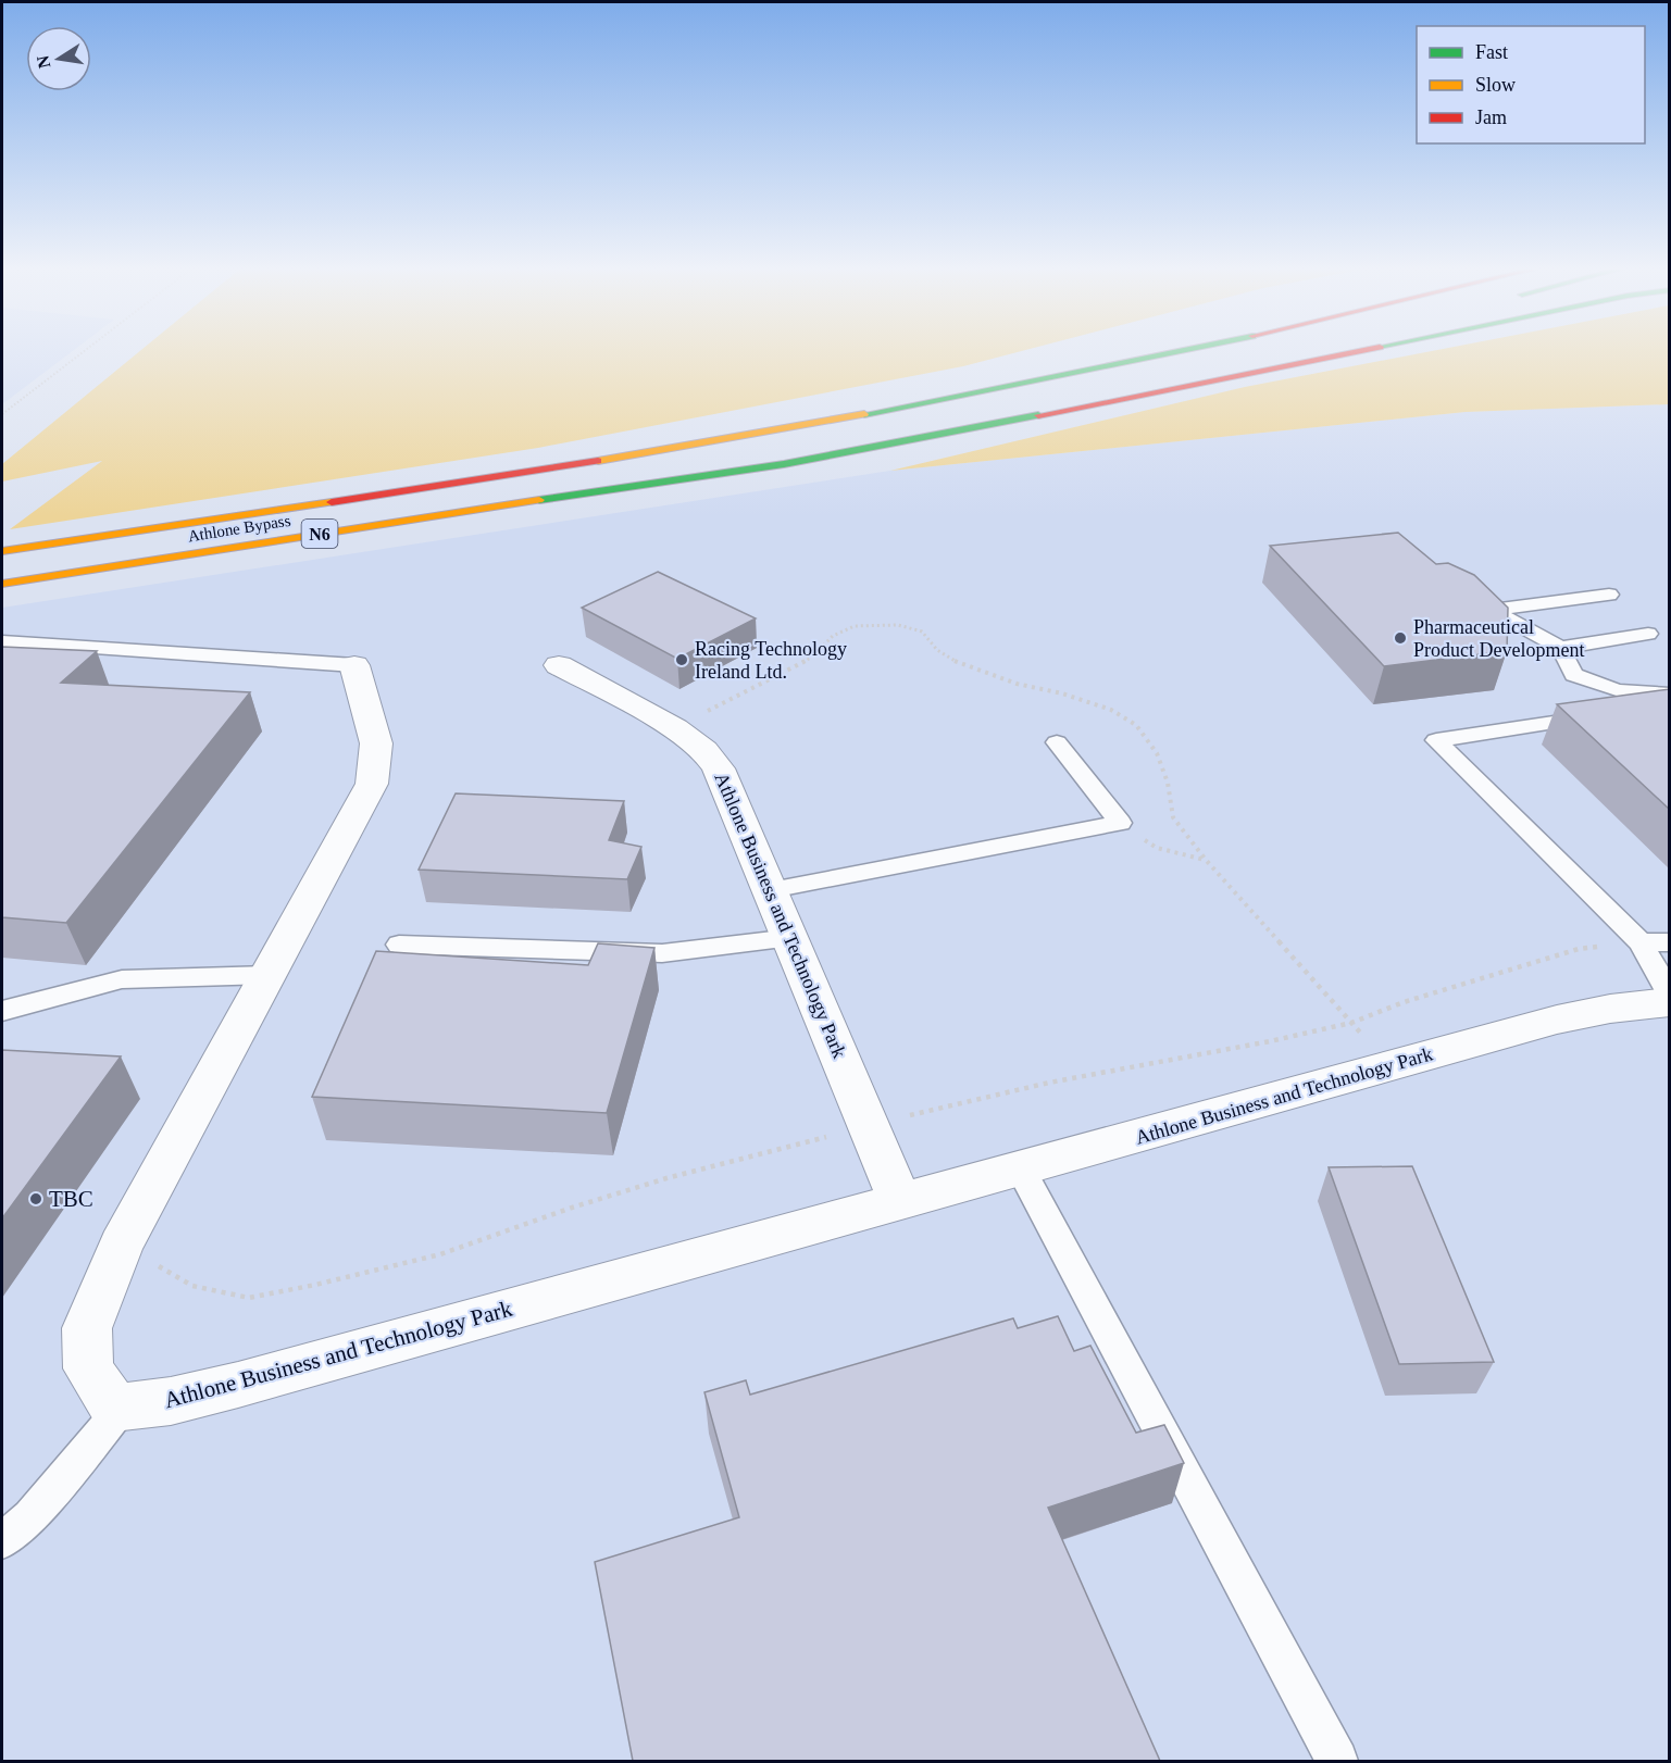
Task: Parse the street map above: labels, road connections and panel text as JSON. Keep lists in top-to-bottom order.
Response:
{
  "streets": {
    "highway": ["Athlone Bypass", "N6"],
    "street": ["Athlone Business and Technology Park"]
  },
  "crossings": [
    ["Athlone Bypass", "N6"]
  ],
  "places": ["Pharmaceutical Product Development", "Racing Technology Ireland Ltd.", "TBC"],
  "legend": ["Fast", "Slow", "Jam"],
  "north": "left"
}
